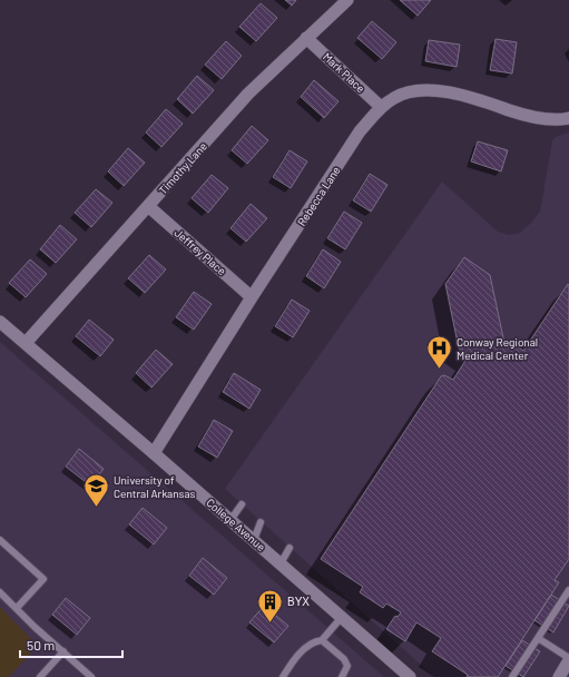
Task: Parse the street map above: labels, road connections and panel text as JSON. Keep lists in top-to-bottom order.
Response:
{
  "streets": {
    "street": [
      "Mark Place",
      "Timothy Lane",
      "Rebecca Lane",
      "Jeffrey Place",
      "College Avenue"
    ]
  },
  "crossings": [
    ["Mark Place", "Timothy Lane"],
    ["Mark Place", "Rebecca Lane"],
    ["Timothy Lane", "Jeffrey Place"],
    ["Timothy Lane", "College Avenue"],
    ["Rebecca Lane", "Jeffrey Place"],
    ["Rebecca Lane", "College Avenue"]
  ],
  "places": {
    "hospital": ["Conway Regional Medical Center"],
    "school or university": ["University of Central Arkansas"],
    "building": ["ΒΥΧ"]
  },
  "scale_bar": "50 m"
}
